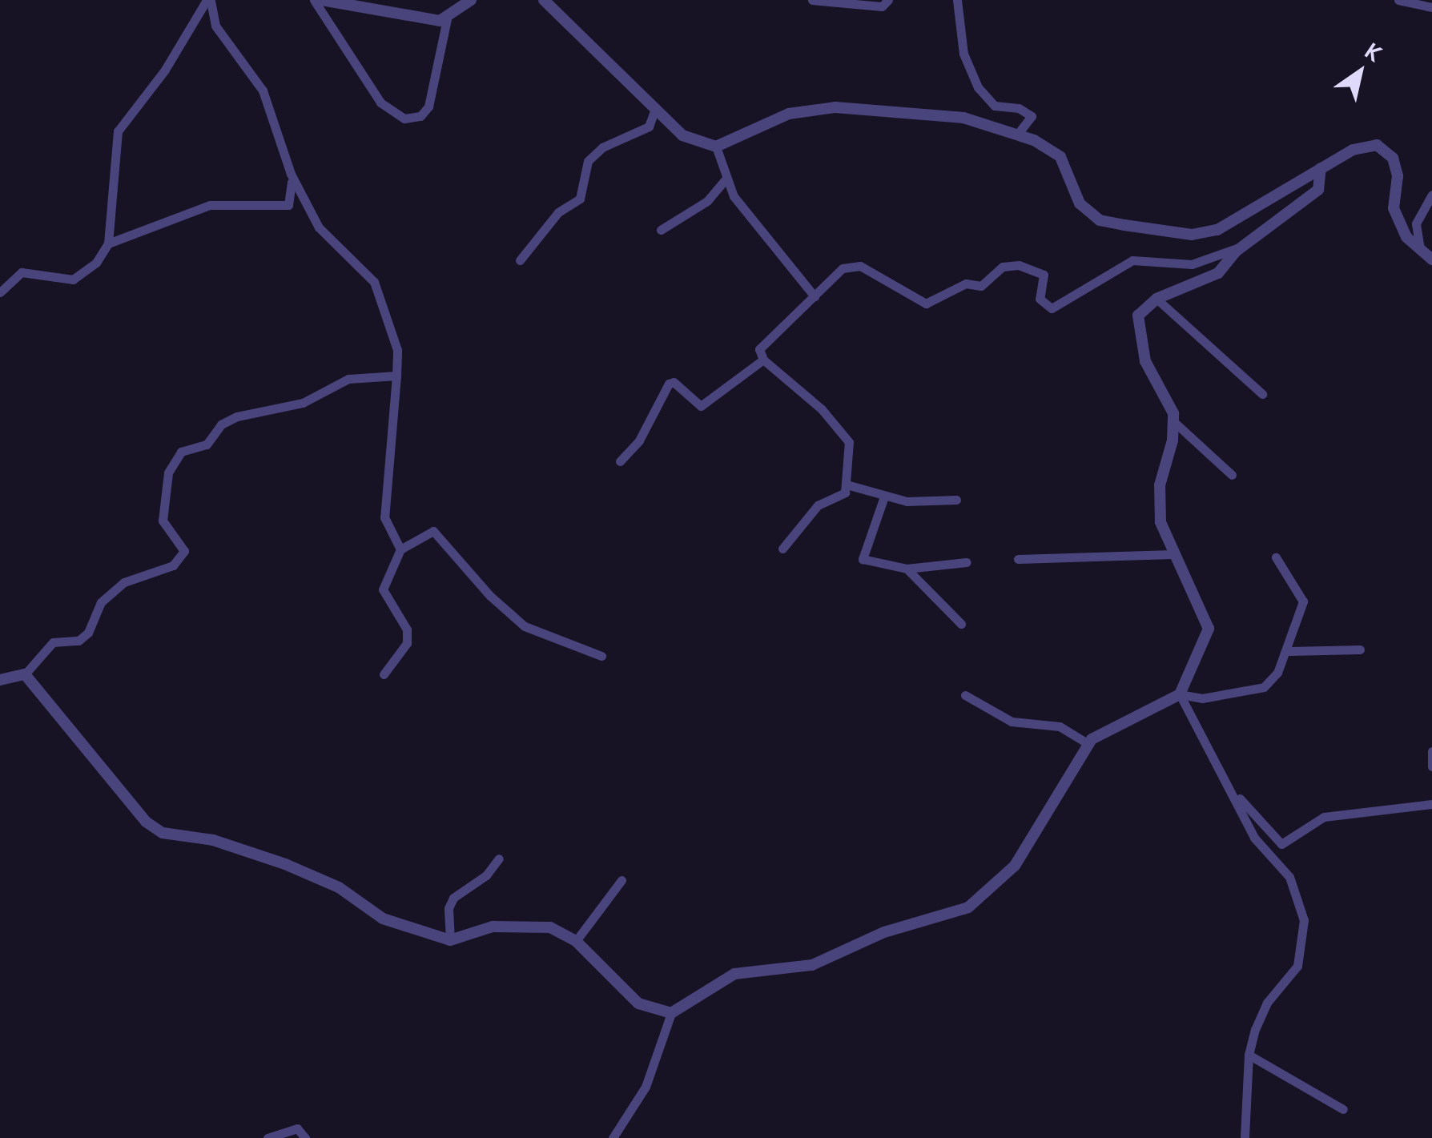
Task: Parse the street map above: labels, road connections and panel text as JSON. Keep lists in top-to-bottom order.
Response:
{
  "north": "top right"
}
